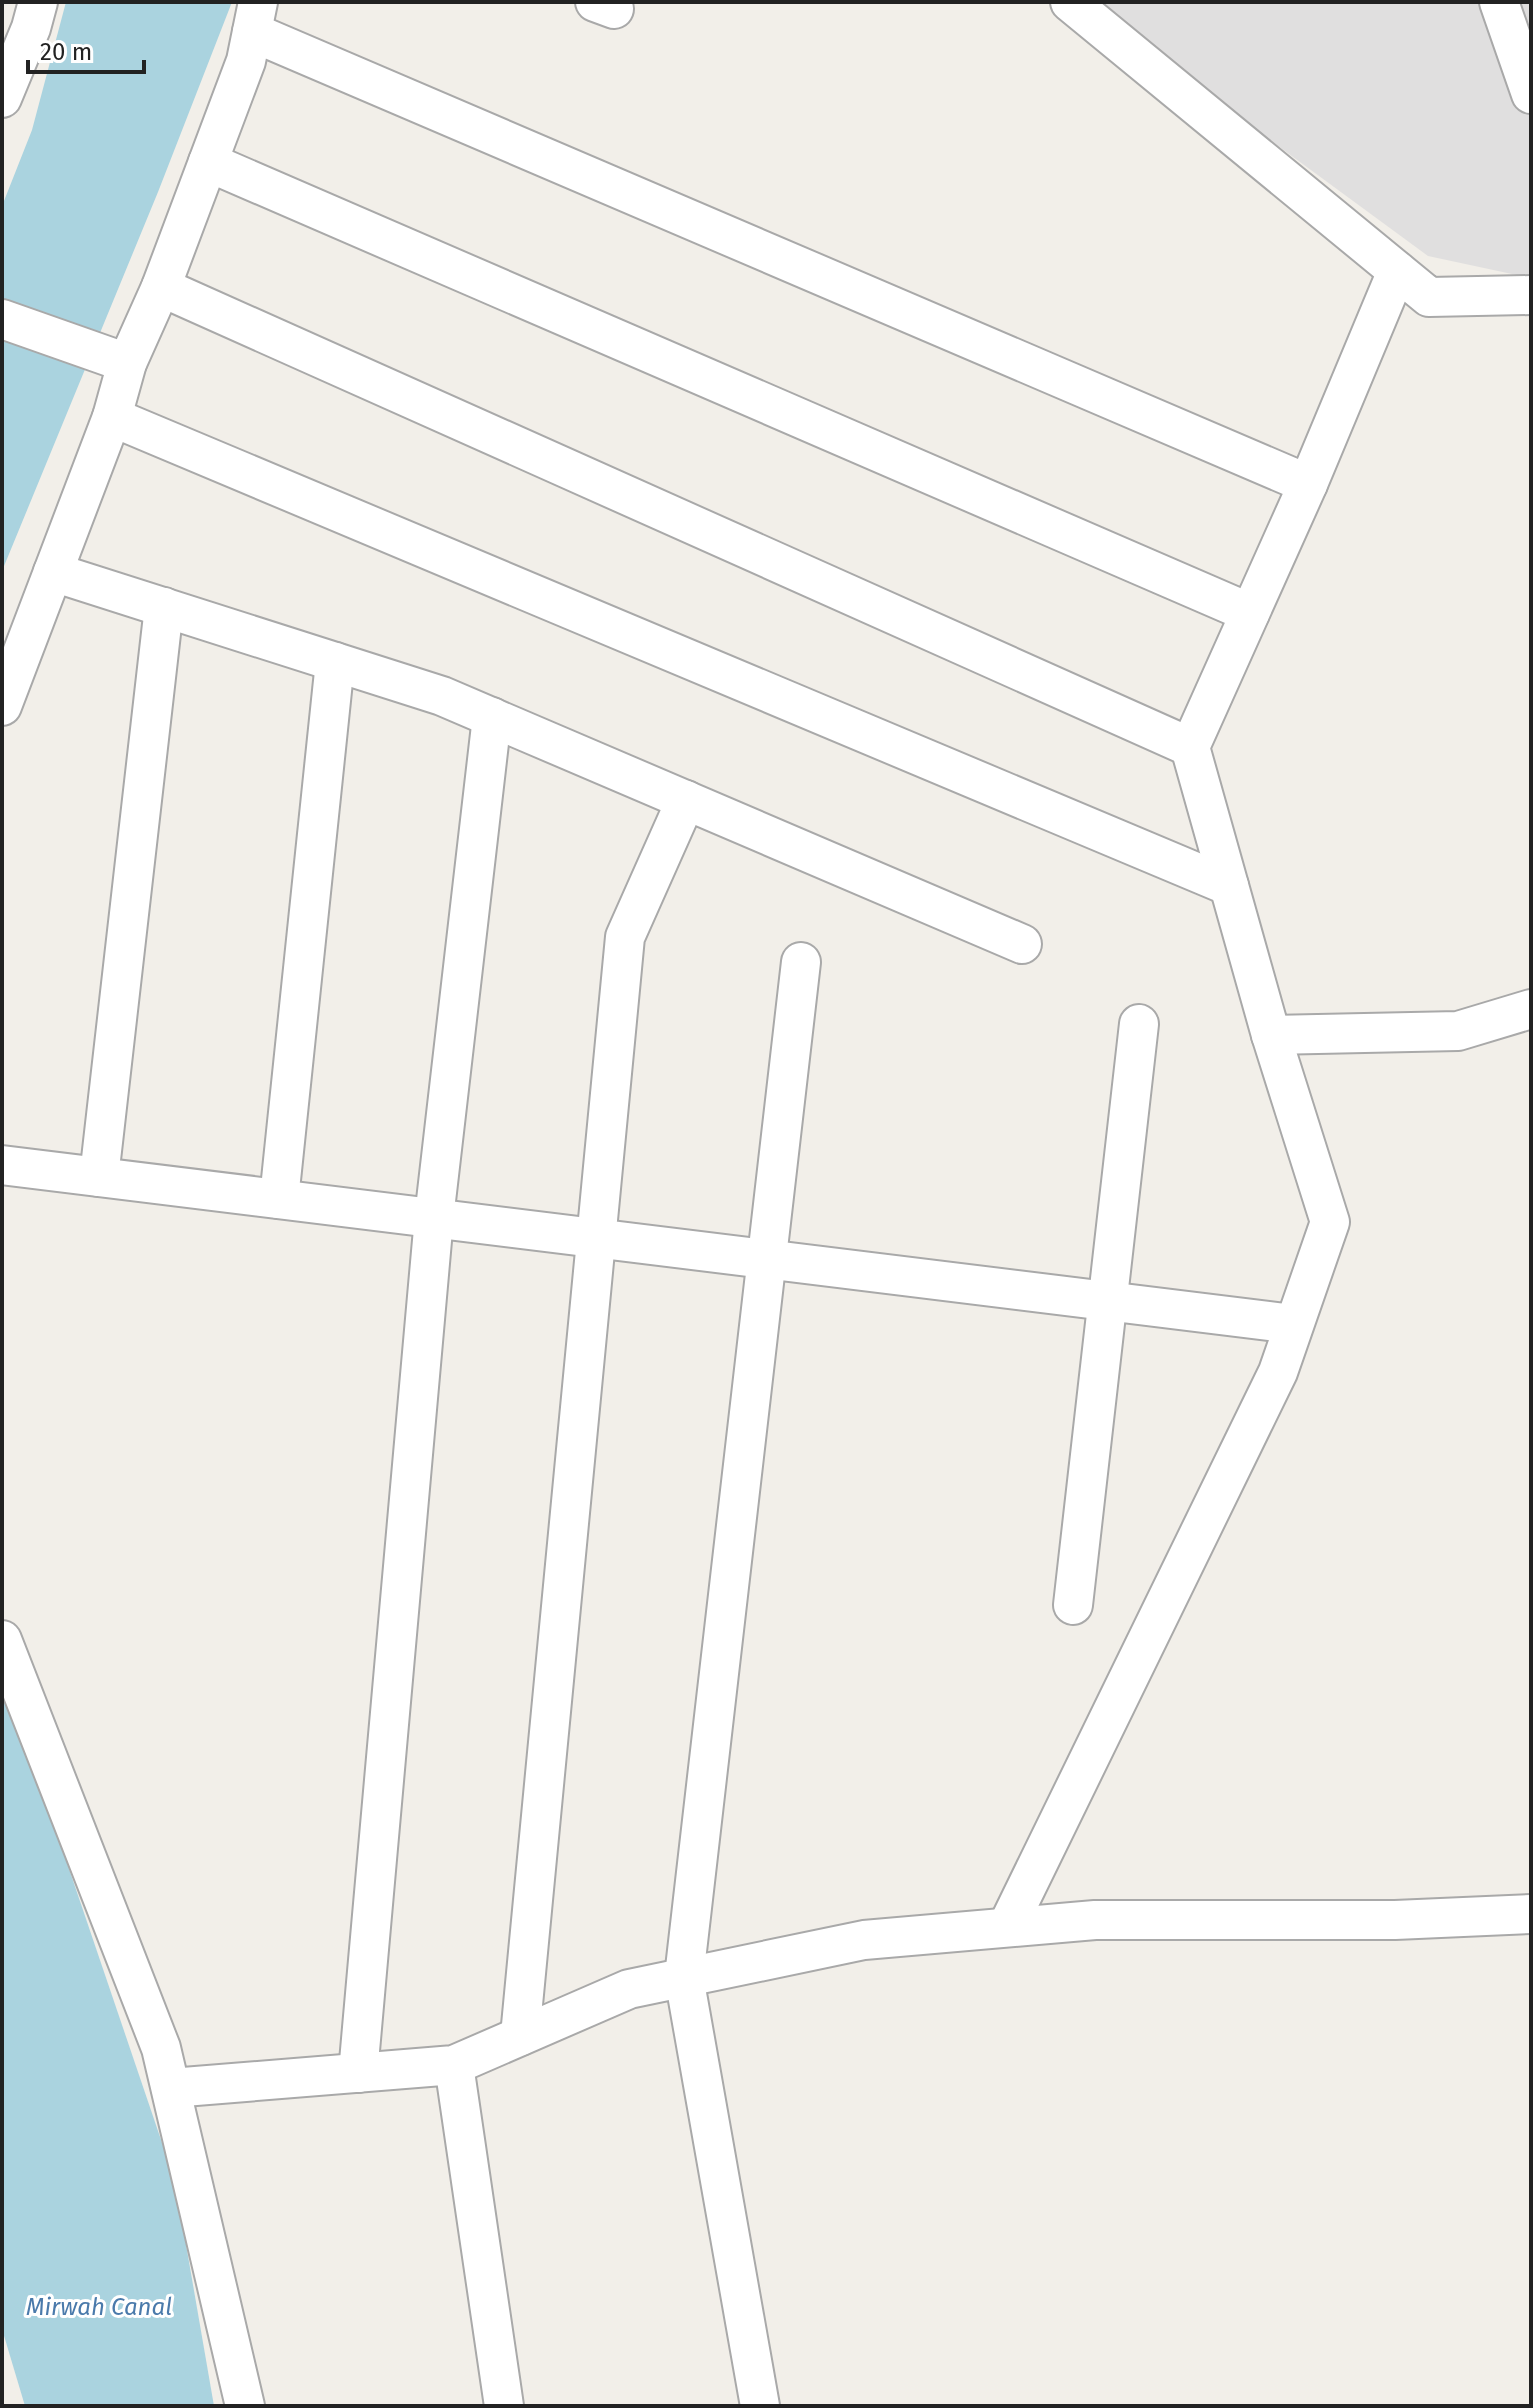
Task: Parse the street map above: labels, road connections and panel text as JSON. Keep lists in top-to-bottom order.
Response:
{
  "water": ["Mirwah Canal"],
  "scale_bar": "20 m"
}
